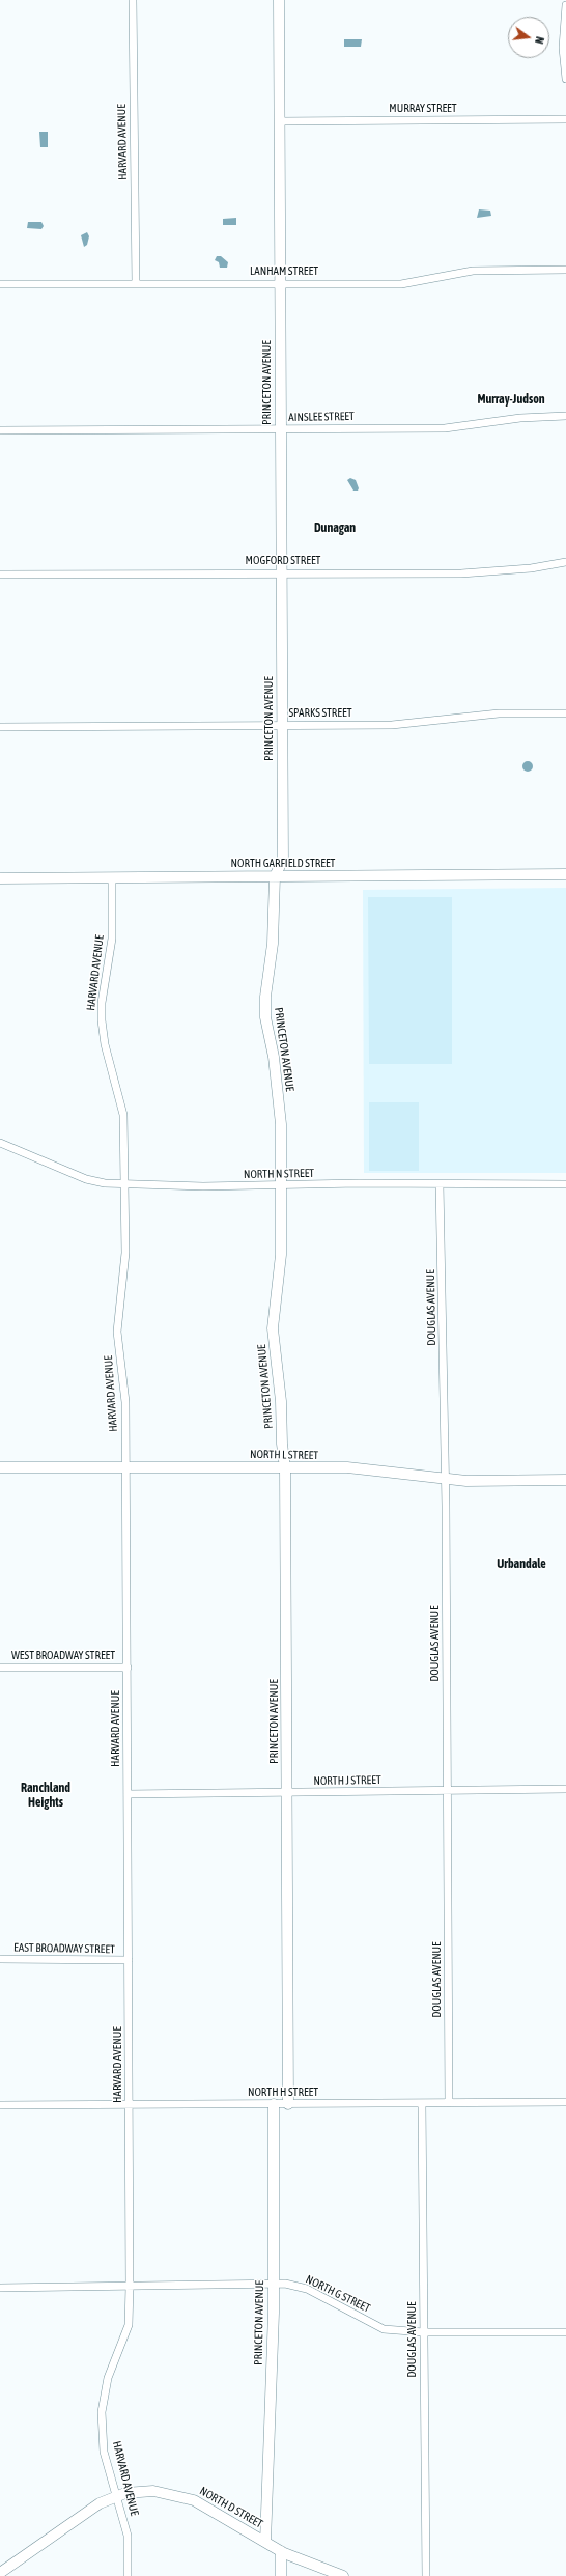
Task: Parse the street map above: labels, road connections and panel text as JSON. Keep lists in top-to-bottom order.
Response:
{
  "streets": {
    "street": [
      "MURRAY STREET",
      "HARVARD AVENUE",
      "LANHAM STREET",
      "PRINCETON AVENUE",
      "AINSLEE STREET",
      "MOGFORD STREET",
      "SPARKS STREET",
      "NORTH GARFIELD STREET",
      "NORTH N STREET",
      "DOUGLAS AVENUE",
      "NORTH L STREET",
      "WEST BROADWAY STREET",
      "NORTH J STREET",
      "EAST BROADWAY STREET",
      "NORTH H STREET",
      "NORTH G STREET",
      "NORTH D STREET"
    ]
  },
  "crossings": [
    ["MURRAY STREET", "PRINCETON AVENUE"],
    ["HARVARD AVENUE", "LANHAM STREET"],
    ["HARVARD AVENUE", "NORTH GARFIELD STREET"],
    ["HARVARD AVENUE", "NORTH N STREET"],
    ["HARVARD AVENUE", "NORTH L STREET"],
    ["HARVARD AVENUE", "WEST BROADWAY STREET"],
    ["HARVARD AVENUE", "NORTH J STREET"],
    ["HARVARD AVENUE", "EAST BROADWAY STREET"],
    ["HARVARD AVENUE", "NORTH H STREET"],
    ["HARVARD AVENUE", "NORTH G STREET"],
    ["HARVARD AVENUE", "NORTH D STREET"],
    ["LANHAM STREET", "PRINCETON AVENUE"],
    ["PRINCETON AVENUE", "AINSLEE STREET"],
    ["PRINCETON AVENUE", "MOGFORD STREET"],
    ["PRINCETON AVENUE", "SPARKS STREET"],
    ["PRINCETON AVENUE", "NORTH GARFIELD STREET"],
    ["PRINCETON AVENUE", "NORTH N STREET"],
    ["PRINCETON AVENUE", "NORTH L STREET"],
    ["PRINCETON AVENUE", "NORTH J STREET"],
    ["PRINCETON AVENUE", "NORTH H STREET"],
    ["PRINCETON AVENUE", "NORTH G STREET"],
    ["PRINCETON AVENUE", "NORTH D STREET"],
    ["NORTH N STREET", "DOUGLAS AVENUE"],
    ["DOUGLAS AVENUE", "NORTH L STREET"],
    ["DOUGLAS AVENUE", "NORTH J STREET"],
    ["DOUGLAS AVENUE", "NORTH H STREET"],
    ["DOUGLAS AVENUE", "NORTH G STREET"]
  ],
  "districts": [
    "Murray-Judson",
    "Dunagan",
    "Urbandale",
    "Ranchland Heights"
  ],
  "north": "right"
}
